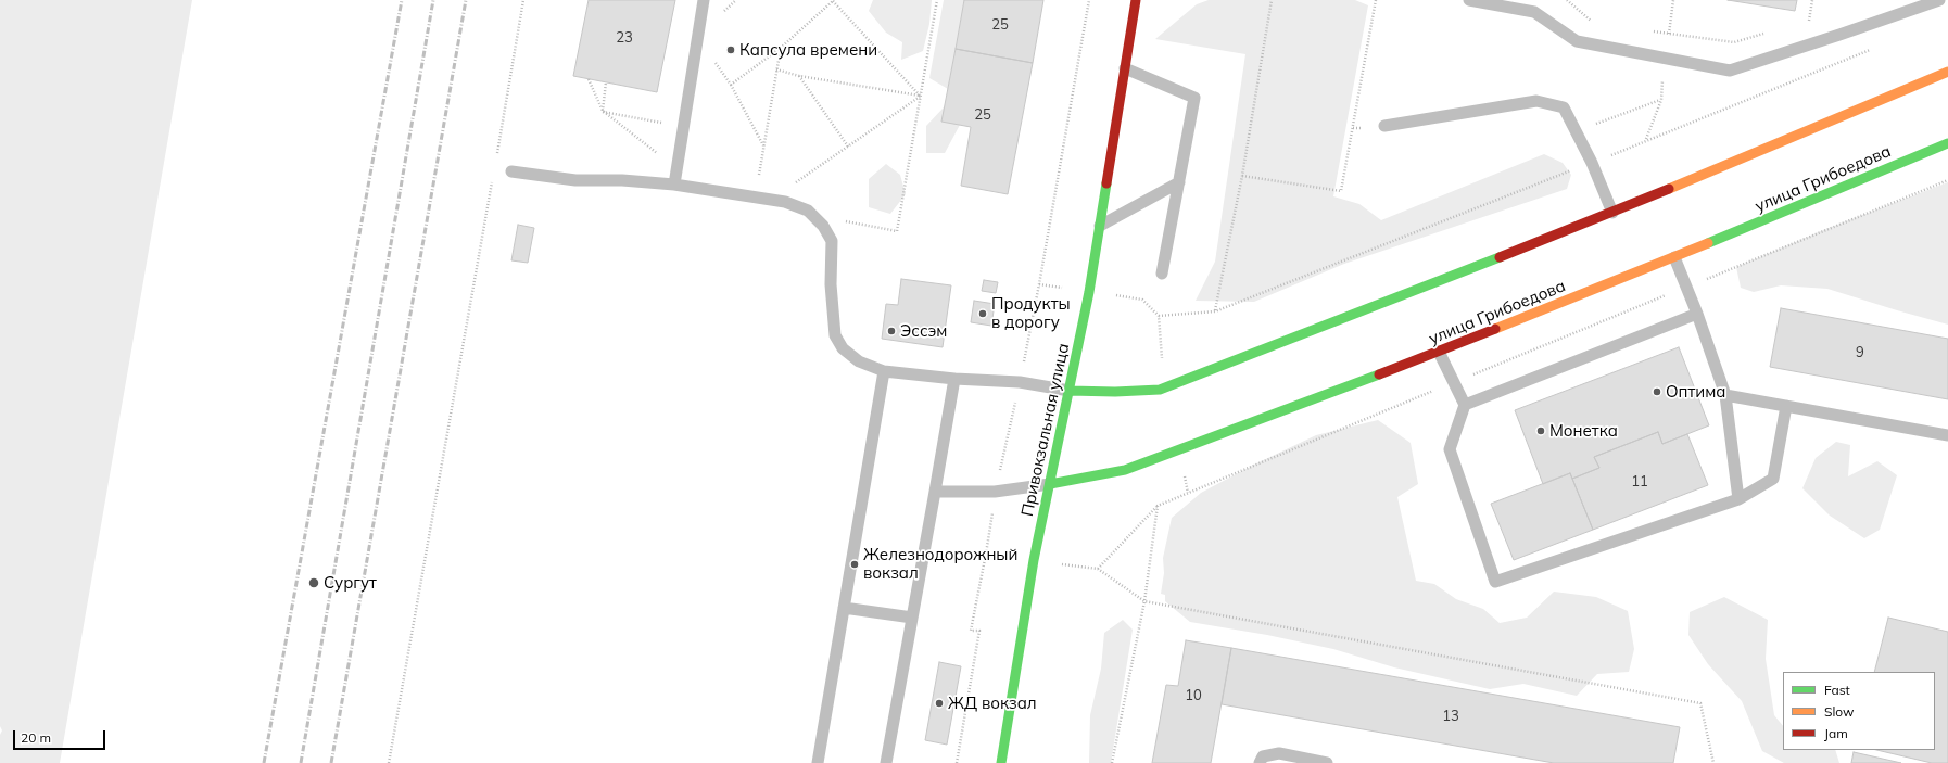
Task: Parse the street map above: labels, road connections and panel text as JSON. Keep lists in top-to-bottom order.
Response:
{
  "streets": {
    "main road": ["улица Грибоедова", "Привокзальная улица"]
  },
  "crossings": [
    ["улица Грибоедова", "Привокзальная улица"]
  ],
  "places": [
    "Капсула времени",
    "Продукты в дорогу",
    "Эссэм",
    "Оптима",
    "Монетка",
    "Железнодорожный вокзал",
    "Сургут",
    "ЖД вокзал"
  ],
  "house_numbers": [
    "25",
    "23",
    "25",
    "9",
    "11",
    "10",
    "13"
  ],
  "legend": ["Fast", "Slow", "Jam"],
  "scale_bar": "20 m"
}
